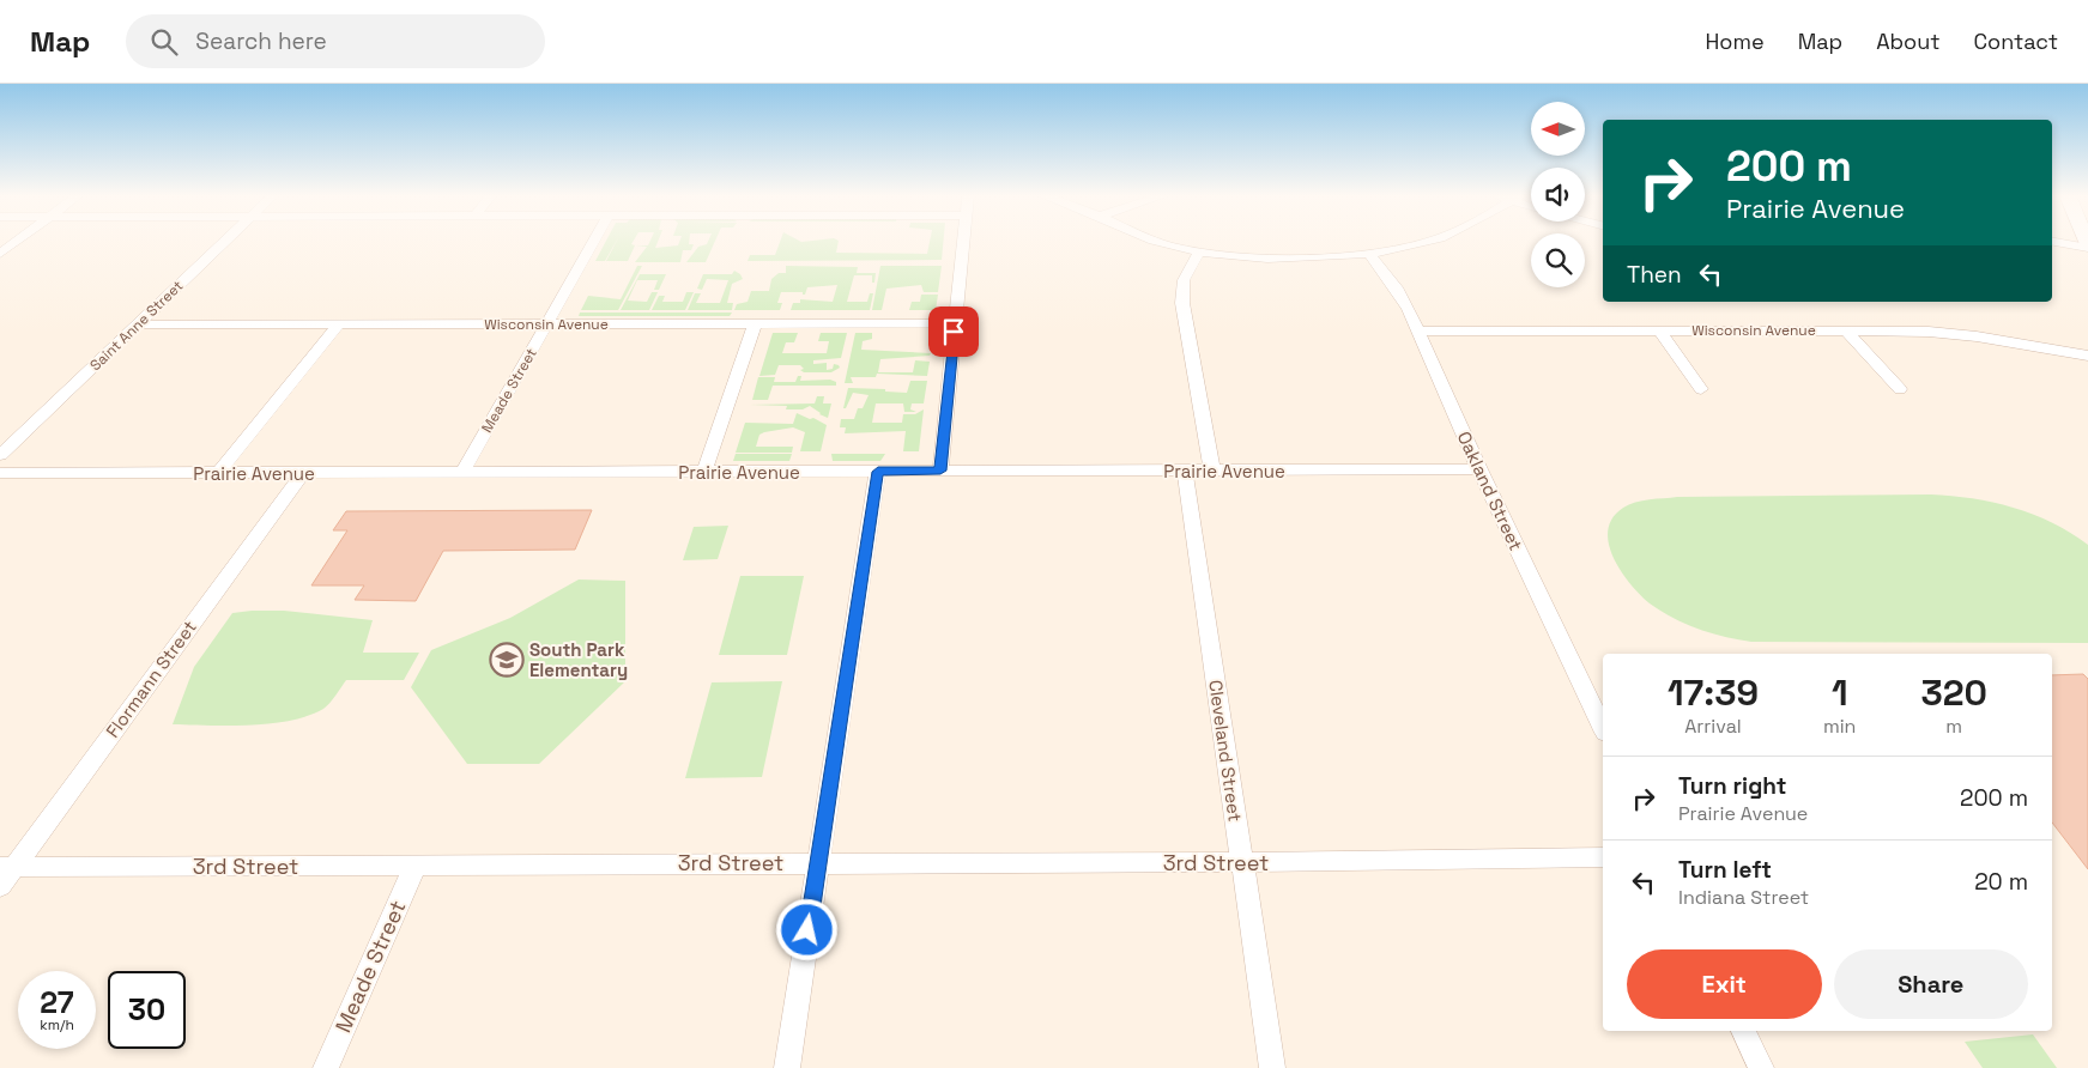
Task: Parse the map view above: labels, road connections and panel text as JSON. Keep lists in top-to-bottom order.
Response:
{
  "streets": {
    "street": [
      "Wisconsin Avenue",
      "Saint Anne Street",
      "Meade Street",
      "Prairie Avenue",
      "Oakland Street",
      "Flormann Street",
      "Cleveland Street",
      "3rd Street"
    ]
  },
  "crossings": [
    ["Wisconsin Avenue", "Saint Anne Street"],
    ["Wisconsin Avenue", "Meade Street"],
    ["Wisconsin Avenue", "Oakland Street"],
    ["Meade Street", "Prairie Avenue"],
    ["Meade Street", "3rd Street"],
    ["Prairie Avenue", "Oakland Street"],
    ["Prairie Avenue", "Flormann Street"],
    ["Prairie Avenue", "Cleveland Street"],
    ["Flormann Street", "3rd Street"],
    ["Cleveland Street", "3rd Street"]
  ],
  "places": {
    "school or university": ["South Park Elementary"]
  },
  "north": "left",
  "page": {
    "header": "Map",
    "search": "Search here",
    "nav": [
      "Home",
      "Map",
      "About",
      "Contact"
    ],
    "turn": ["200 m", "Prairie Avenue"],
    "then": "Then",
    "eta": [
      "17:39",
      "Arrival",
      "1",
      "min",
      "320",
      "m"
    ],
    "list": [
      {
        "name": "Turn right",
        "note": "Prairie Avenue",
        "value": "200 m"
      },
      {
        "name": "Turn left",
        "note": "Indiana Street",
        "value": "20 m"
      }
    ],
    "buttons": ["Exit", "Share"],
    "speed": "27 km/h",
    "limit": "30"
  }
}
